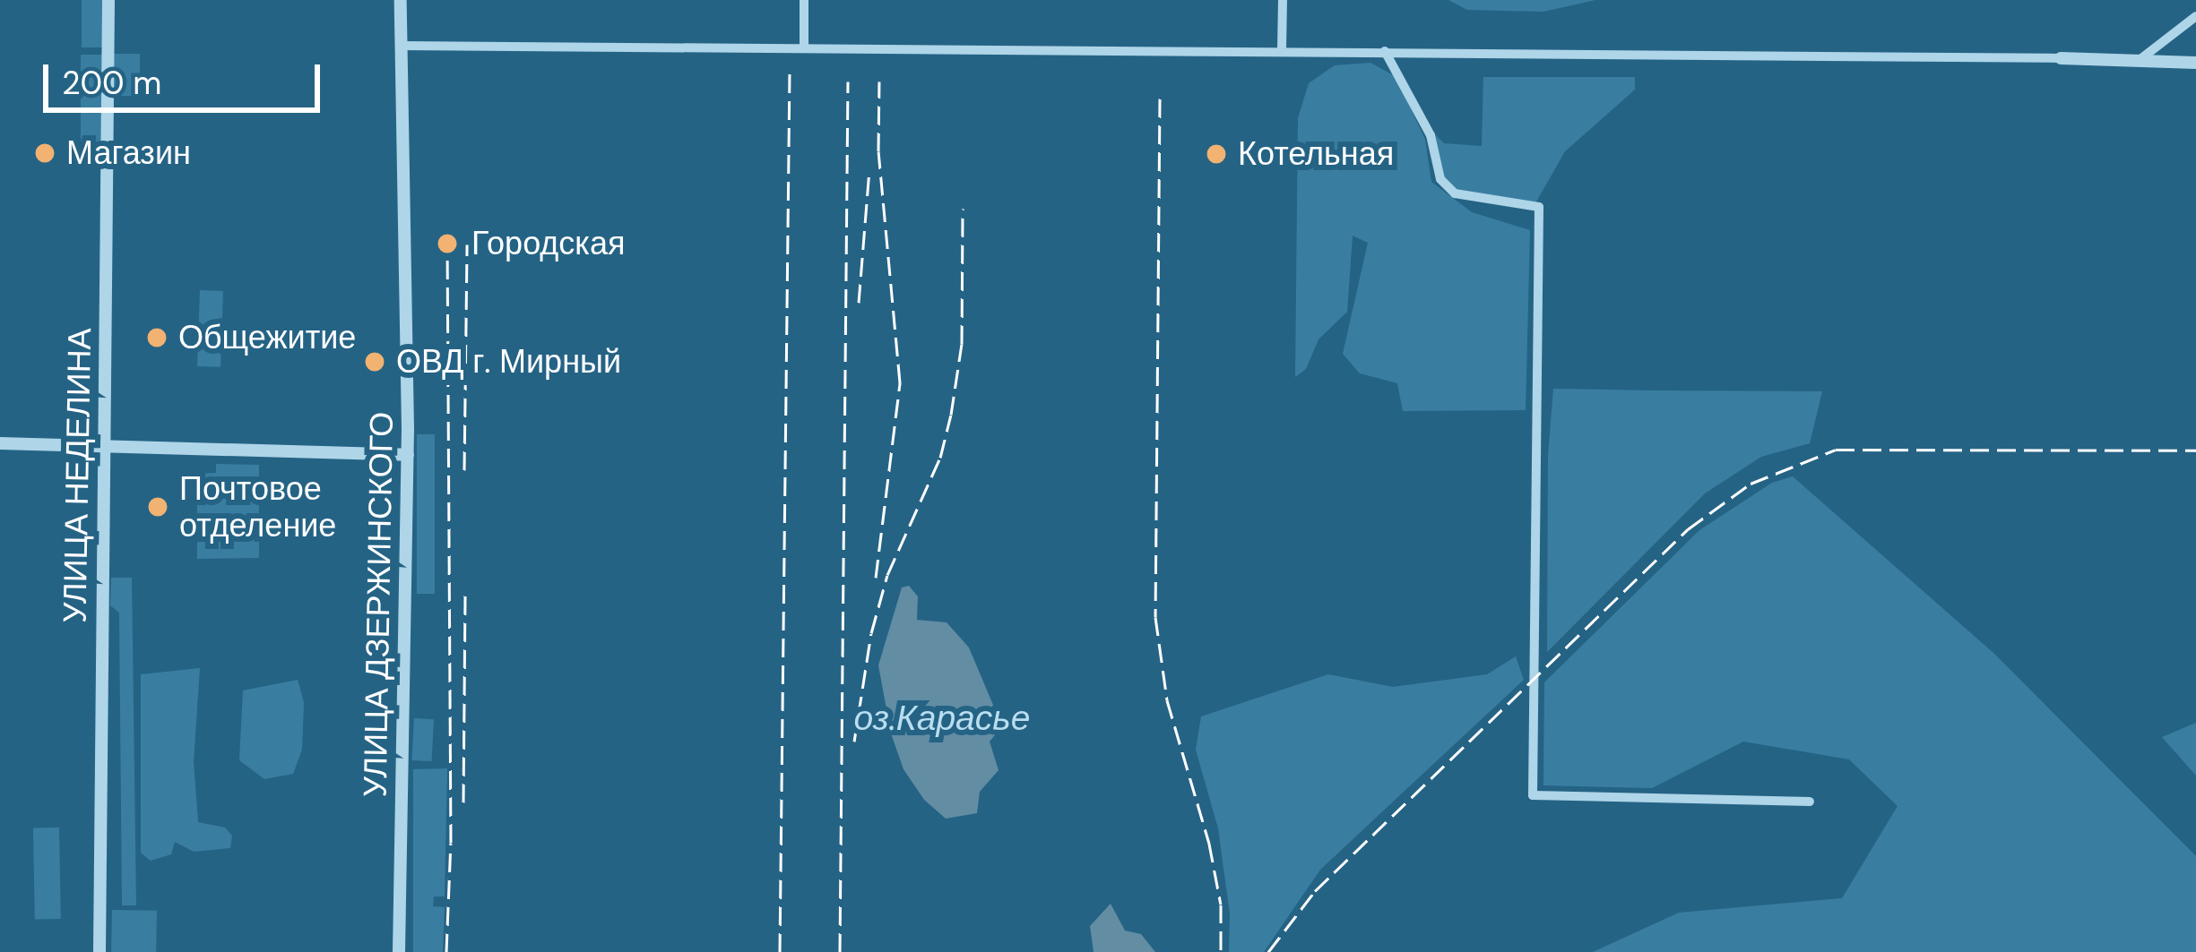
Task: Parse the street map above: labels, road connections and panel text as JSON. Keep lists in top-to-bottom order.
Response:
{
  "streets": {
    "street": ["УЛИЦА НЕДЕЛИНА", "УЛИЦА ДЗЕРЖИНСКОГО"]
  },
  "water": ["оз.Карасье"],
  "places": [
    "Магазин",
    "Котельная",
    "Городская",
    "Общежитие",
    "ОВД г. Мирный",
    "Почтовое отделение"
  ],
  "scale_bar": "200 m"
}
